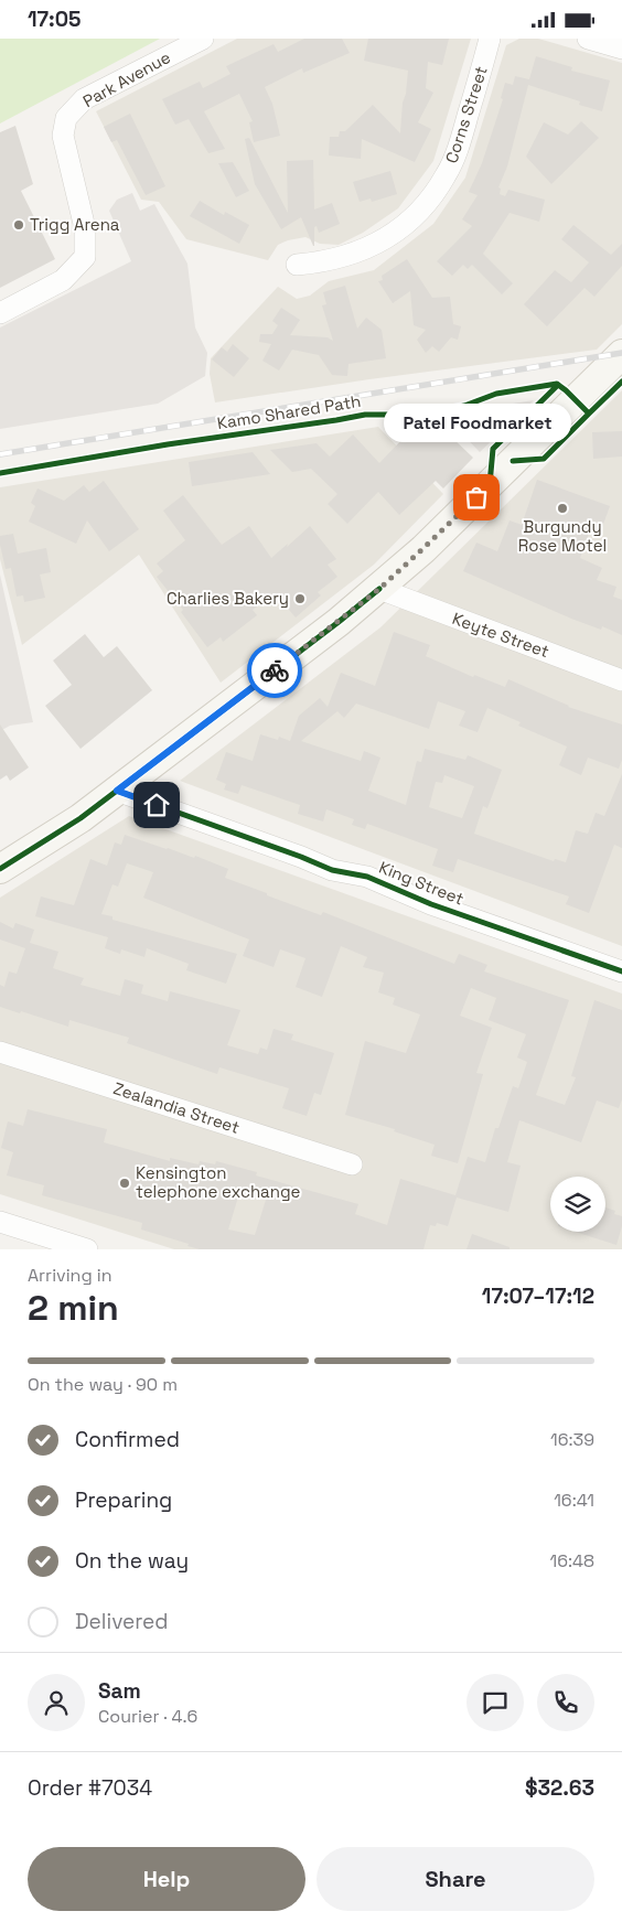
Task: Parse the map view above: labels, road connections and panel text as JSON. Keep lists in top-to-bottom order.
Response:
{
  "streets": {
    "street": [
      "Park Avenue",
      "Corns Street",
      "Keyte Street",
      "King Street",
      "Zealandia Street"
    ],
    "cycle path": ["Kamo Shared Path"]
  },
  "places": [
    "Trigg Arena",
    "Patel Foodmarket",
    "Burgundy Rose Motel",
    "Charlies Bakery",
    "Kensington telephone exchange"
  ],
  "page": {
    "status": "17:05",
    "bubble": "Patel Foodmarket",
    "heading": ["2 min", "Arriving in", "17:07–17:12"],
    "panel": [
      "Sam",
      "Courier · 4.6",
      "Order #7034",
      "$32.63"
    ],
    "bar": "On the way · 90 m",
    "list": [
      ["Confirmed", "16:39"],
      ["Preparing", "16:41"],
      ["On the way", "16:48"],
      "Delivered"
    ],
    "buttons": ["Help", "Share"]
  }
}
